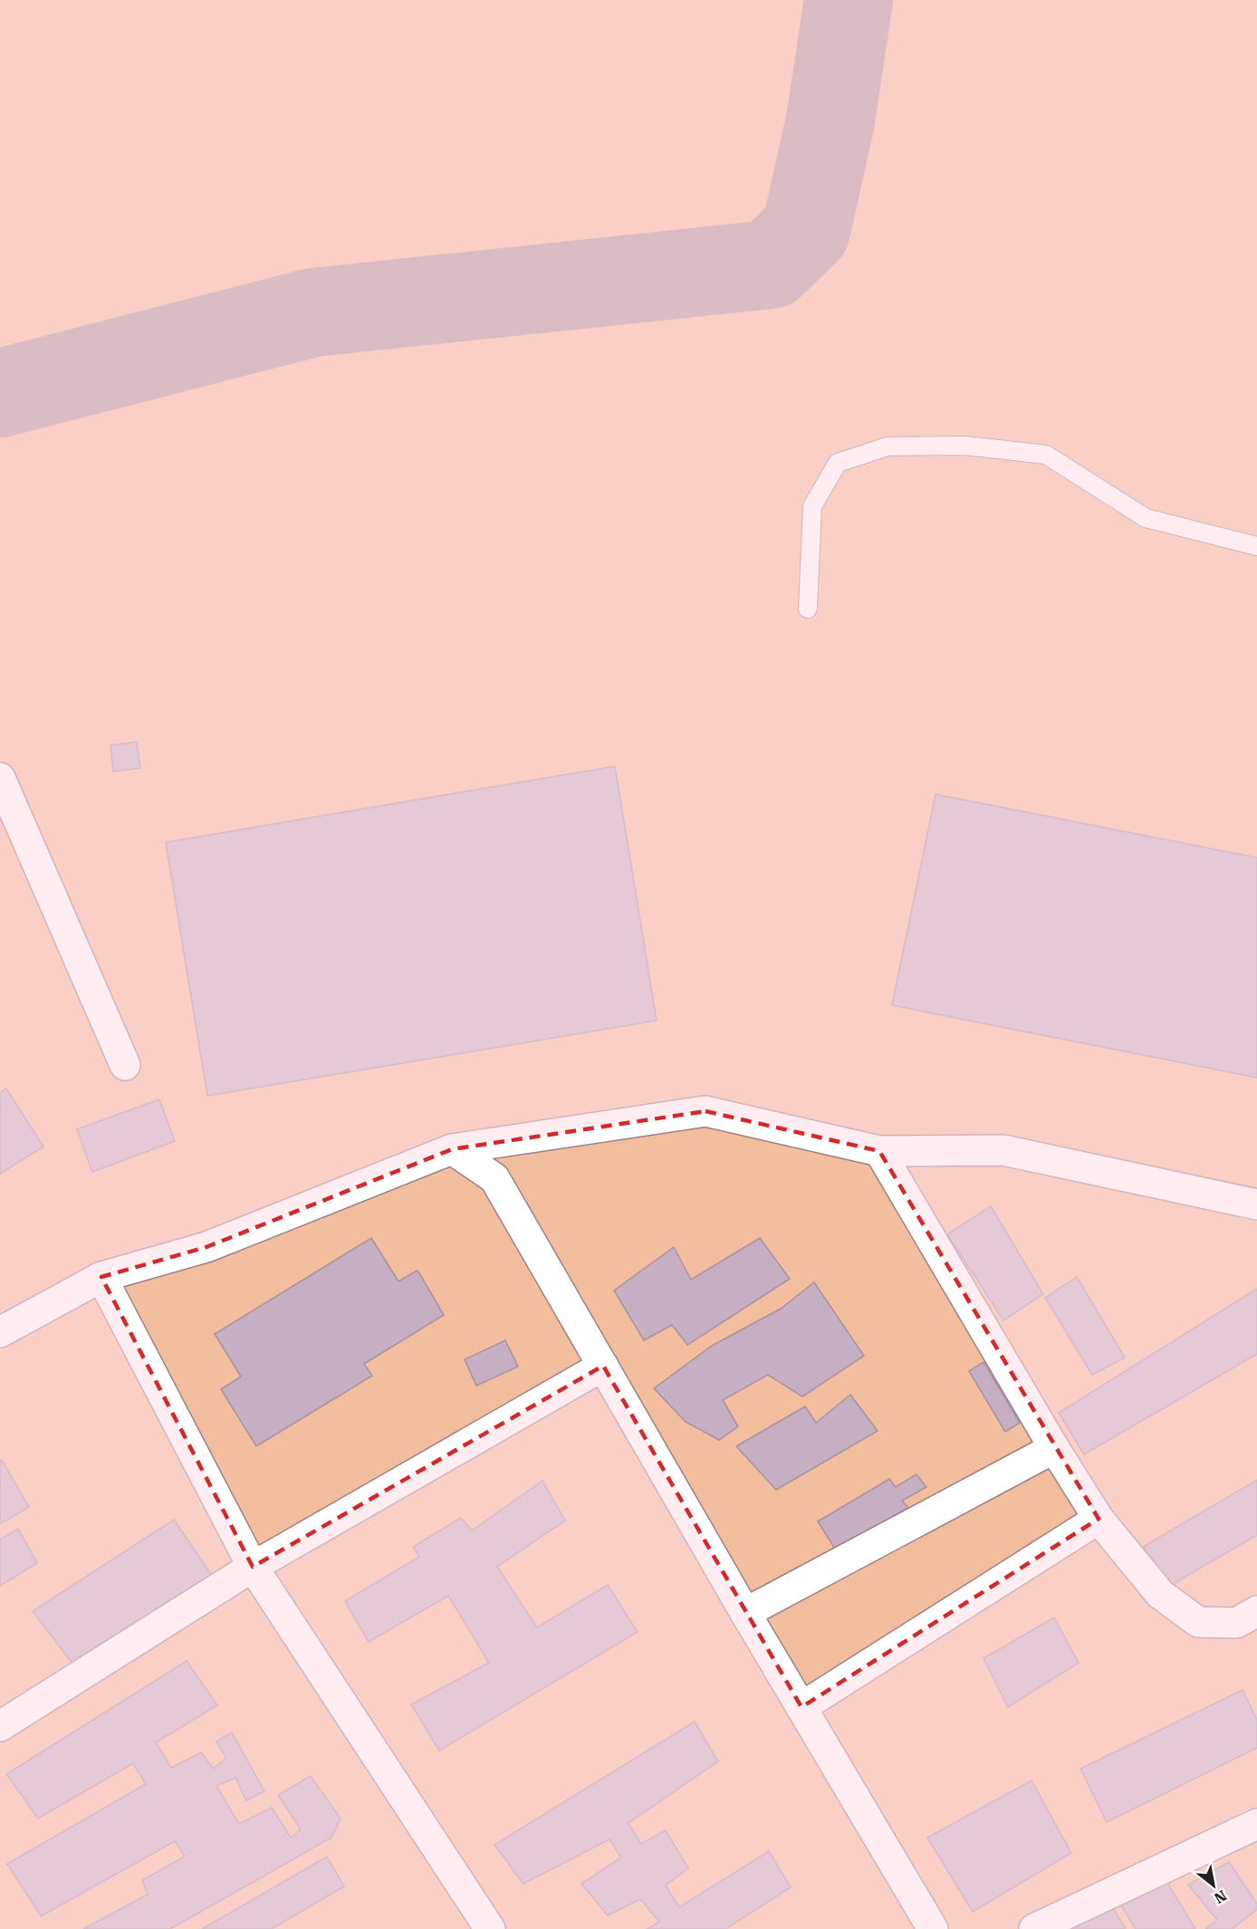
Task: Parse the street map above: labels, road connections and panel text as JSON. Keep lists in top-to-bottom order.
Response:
{
  "north": "bottom right"
}
